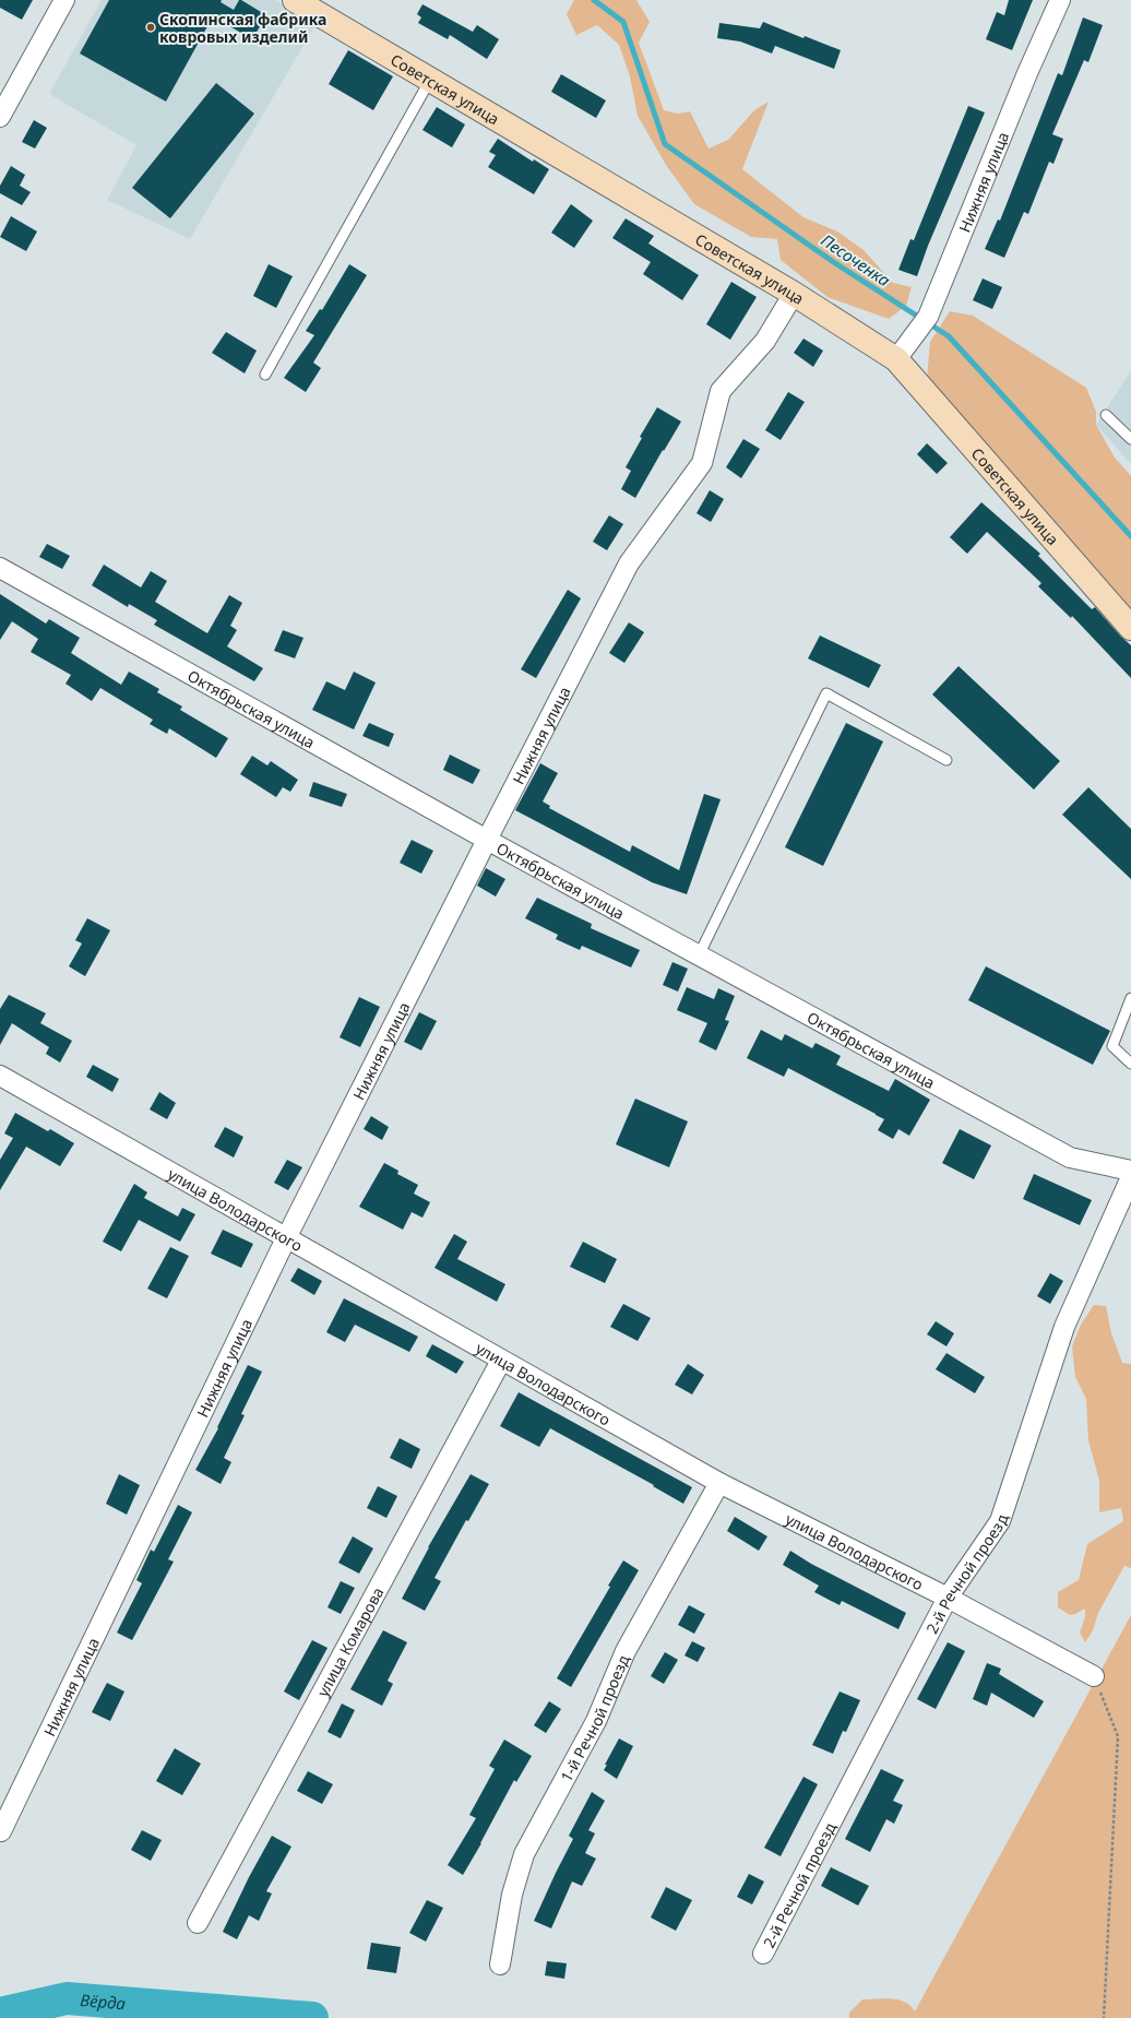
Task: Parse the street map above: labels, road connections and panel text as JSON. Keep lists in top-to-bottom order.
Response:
{
  "streets": {
    "street": [
      "Советская улица",
      "Нижняя улица",
      "Октябрьская улица",
      "улица Володарского",
      "2-й Речной проезд",
      "улица Комарова",
      "1-й Речной проезд"
    ]
  },
  "crossings": [
    ["Советская улица", "Нижняя улица"],
    ["Нижняя улица", "Октябрьская улица"],
    ["Нижняя улица", "улица Володарского"],
    ["улица Володарского", "2-й Речной проезд"],
    ["улица Володарского", "улица Комарова"],
    ["улица Володарского", "1-й Речной проезд"]
  ],
  "water": ["Песоченка", "Вёрда"],
  "places": ["Скопинская фабрика ковровых изделий"]
}
